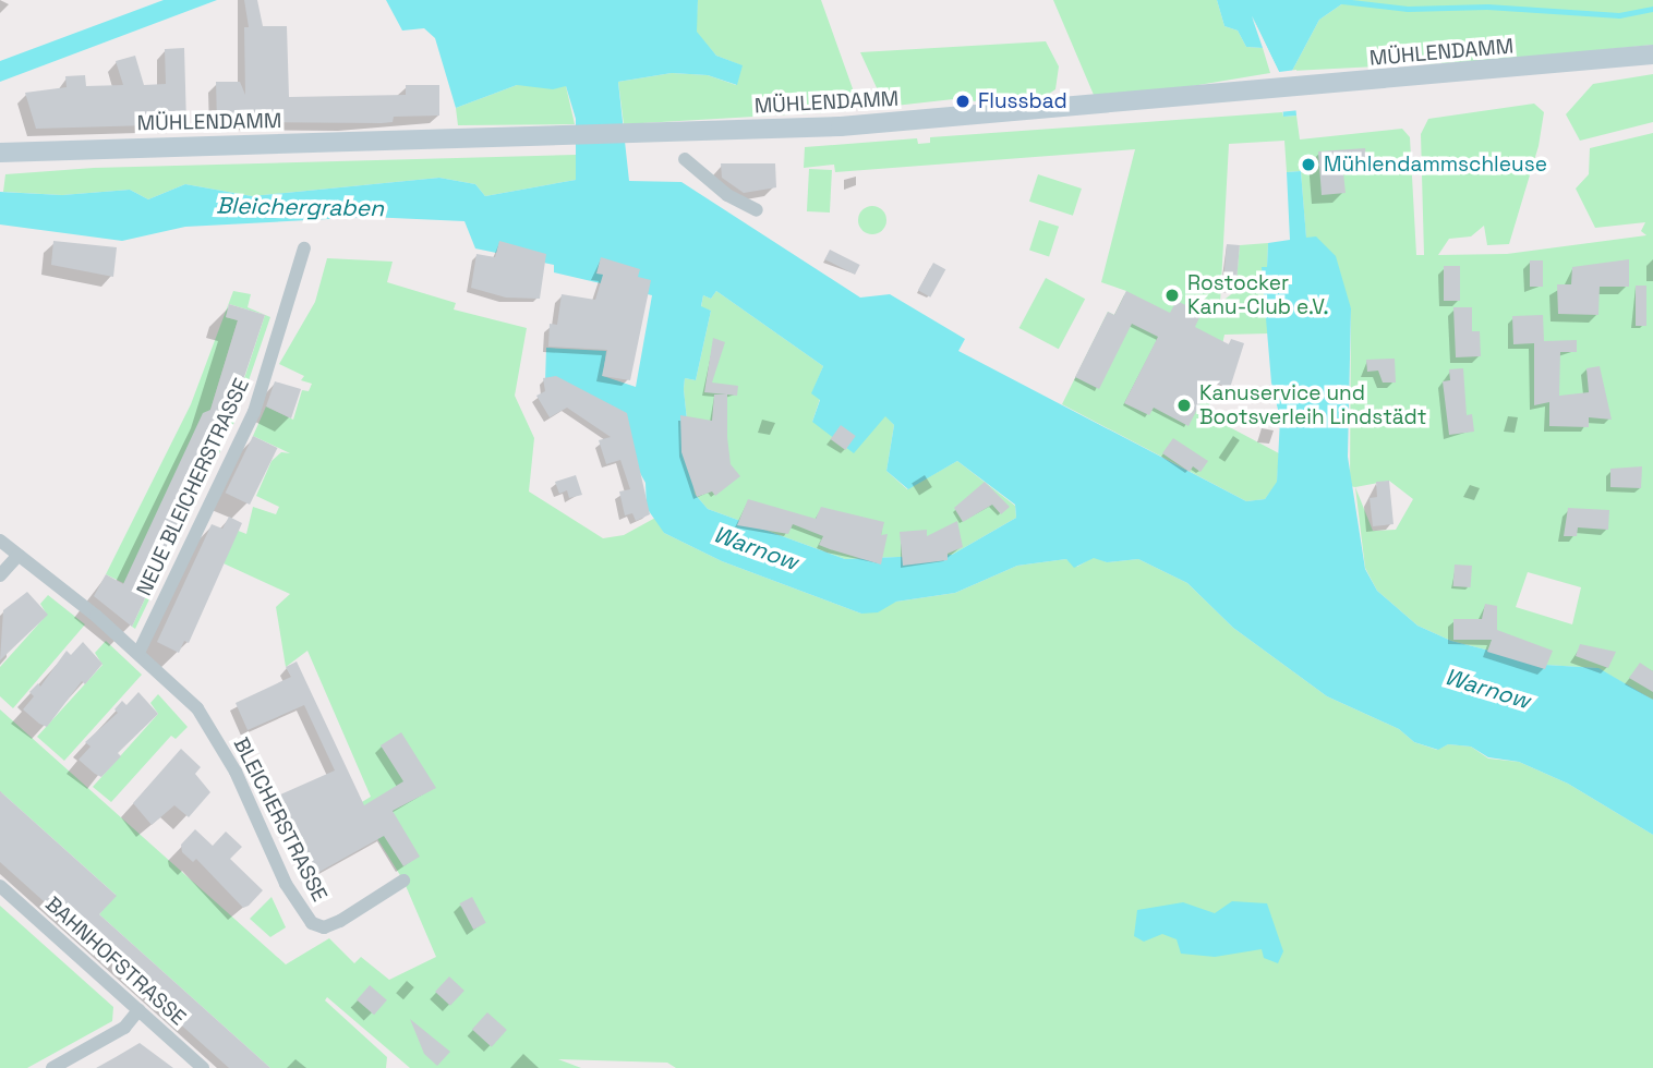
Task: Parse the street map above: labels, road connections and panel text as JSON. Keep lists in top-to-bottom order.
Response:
{
  "streets": {
    "main road": ["MÜHLENDAMM"],
    "street": ["NEUE BLEICHERSTRASSE", "BLEICHERSTRASSE", "BAHNHOFSTRASSE"]
  },
  "crossings": [
    ["NEUE BLEICHERSTRASSE", "BLEICHERSTRASSE"]
  ],
  "water": ["Bleichergraben", "Warnow"],
  "places": [
    "Flussbad",
    "Mühlendammschleuse",
    "Rostocker Kanu-Club e.V.",
    "Kanuservice und Bootsverleih Lindstädt"
  ]
}
